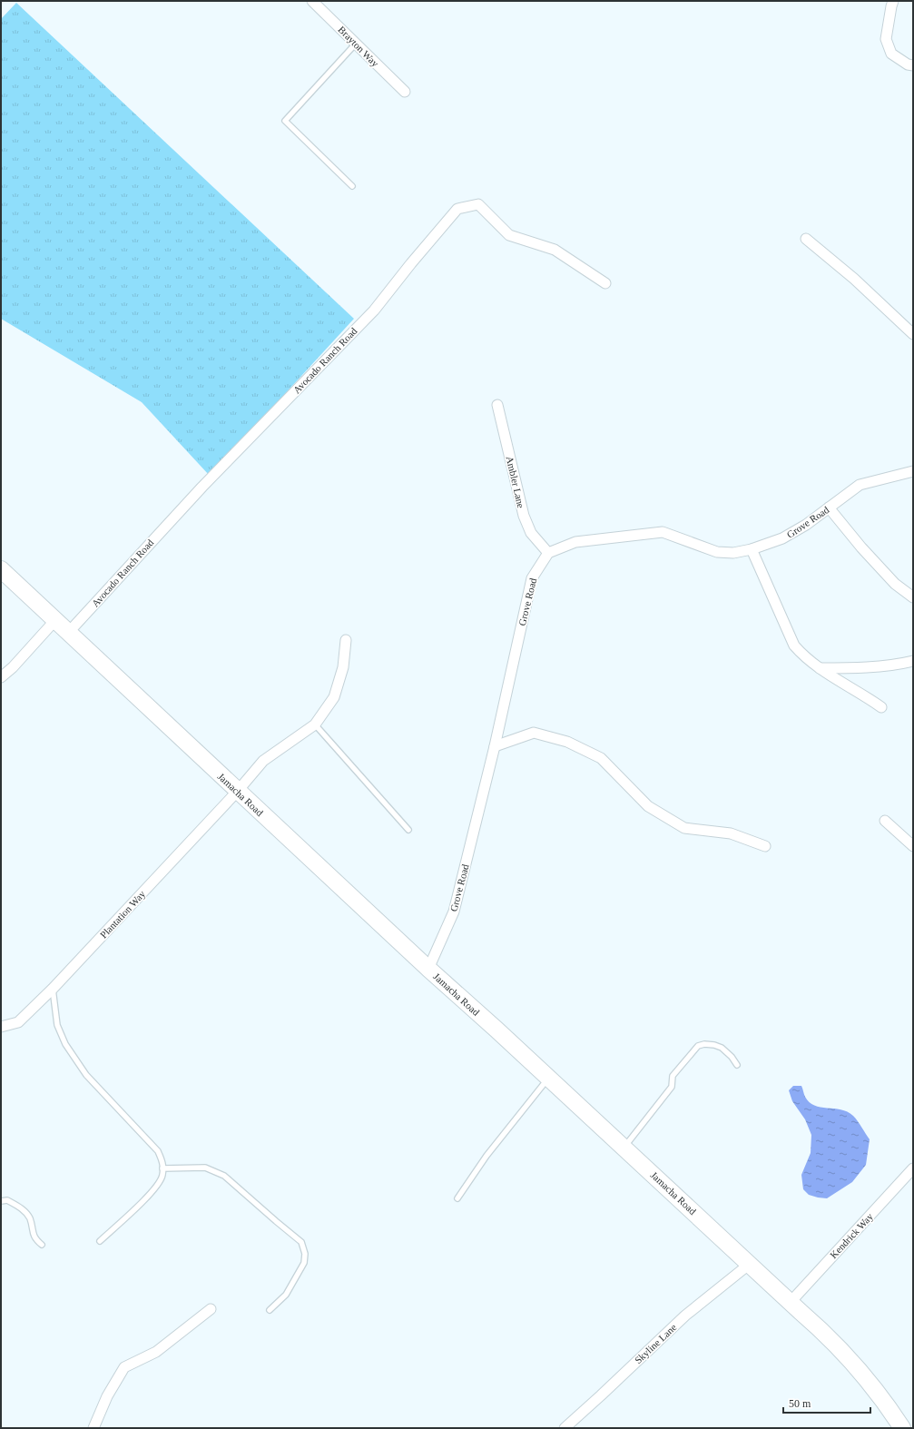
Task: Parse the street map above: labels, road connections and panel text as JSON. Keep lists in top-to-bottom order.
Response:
{
  "streets": {
    "main road": ["Jamacha Road"],
    "street": [
      "Brayton Way",
      "Avocado Ranch Road",
      "Ambler Lane",
      "Grove Road",
      "Plantation Way",
      "Kendrick Way",
      "Skyline Lane"
    ]
  },
  "crossings": [
    ["Avocado Ranch Road", "Jamacha Road"],
    ["Ambler Lane", "Grove Road"],
    ["Grove Road", "Jamacha Road"],
    ["Jamacha Road", "Plantation Way"],
    ["Jamacha Road", "Kendrick Way"],
    ["Jamacha Road", "Skyline Lane"]
  ],
  "scale_bar": "50 m"
}
